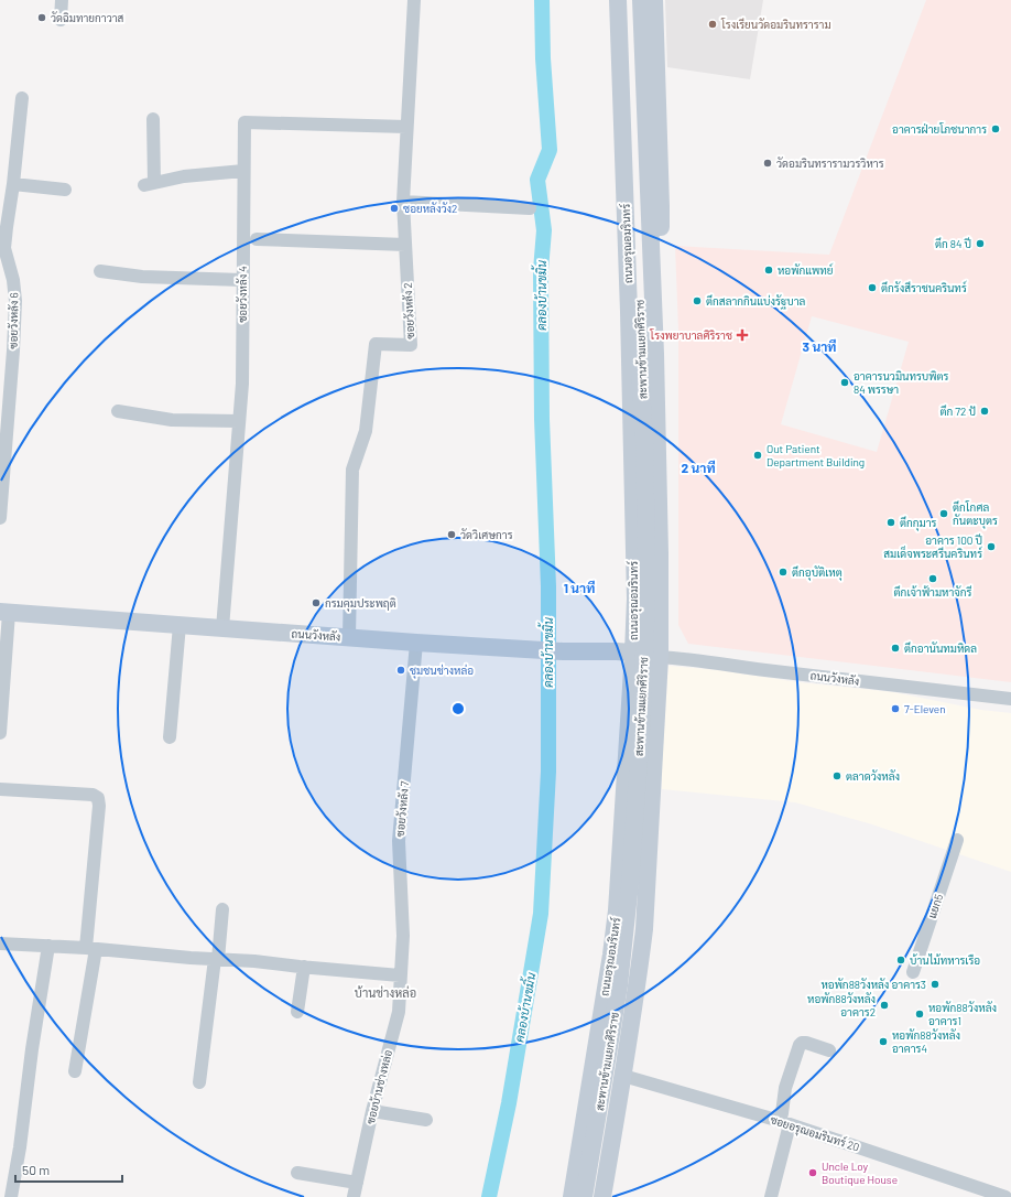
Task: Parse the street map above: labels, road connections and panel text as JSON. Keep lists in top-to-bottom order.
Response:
{
  "streets": {
    "main road": ["ถนนอรุณอมรินทร์", "สะพานข้ามแยกศิริราช", "ถนนวังหลัง"],
    "street": [
      "ซอยวังหลัง 4",
      "ซอยวังหลัง 2",
      "ซอยวังหลัง 6",
      "ซอยวังหลัง 7",
      "แยก5",
      "ซอยบ้านช่างหล่อ",
      "ซอยอรุณอมรินทร์ 20"
    ]
  },
  "crossings": [
    ["ถนนอรุณอมรินทร์", "ถนนวังหลัง"],
    ["ซอยวังหลัง 4", "ซอยวังหลัง 2"],
    ["ซอยวังหลัง 4", "ถนนวังหลัง"],
    ["ซอยวังหลัง 2", "ถนนวังหลัง"],
    ["ถนนวังหลัง", "ซอยวังหลัง 7"],
    ["ซอยวังหลัง 7", "ซอยบ้านช่างหล่อ"]
  ],
  "districts": ["บ้านช่างหล่อ"],
  "water": ["คลองบ้านขมิ้น"],
  "places": {
    "other": [
      "วัดฉิมทายกาวาส",
      "โรงเรียนวัดอมรินทราราม",
      "อาคารฝ่ายโภชนาการ",
      "วัดอมรินทรารามวรวิหาร",
      "ซอยหลังวัง2",
      "ตึก 84 ปี",
      "หอพักแพทย์",
      "ตึกรังสีราชนครินทร์",
      "ตึกสลากกินแบ่งรัฐบาล",
      "อาคารนวมินทรบพิตร 84 พรรษา",
      "ตึก 72 ปั",
      "Out Patient Department Building",
      "ตึกโกศล กันตะบุตร",
      "ตึกกุมาร",
      "วัดวิเศษการ",
      "อาคาร 100 ปี สมเด็จพระศรีนครินทร์",
      "ตึกอุบัติเหตุ",
      "ตึกเจ้าฟ้ามหาจักรี",
      "กรมคุมประพฤติ",
      "ตึกอานันทมหิดล",
      "ชุมชนช่างหล่อ",
      "7-Eleven",
      "ตลาดวังหลัง",
      "บ้านไม้ทหารเรือ",
      "หอพัก88วังหลัง อาคาร3",
      "หอพัก88วังหลัง อาคาร2",
      "หอพัก88วังหลัง อาคาร1",
      "หอพัก88วังหลัง อาคาร4",
      "Uncle Loy Boutique House"
    ],
    "health": ["โรงพยาบาลศิริราช"]
  },
  "scale_bar": "50 m",
  "rings": ["3 นาที", "2 นาที", "1 นาที"]
}
